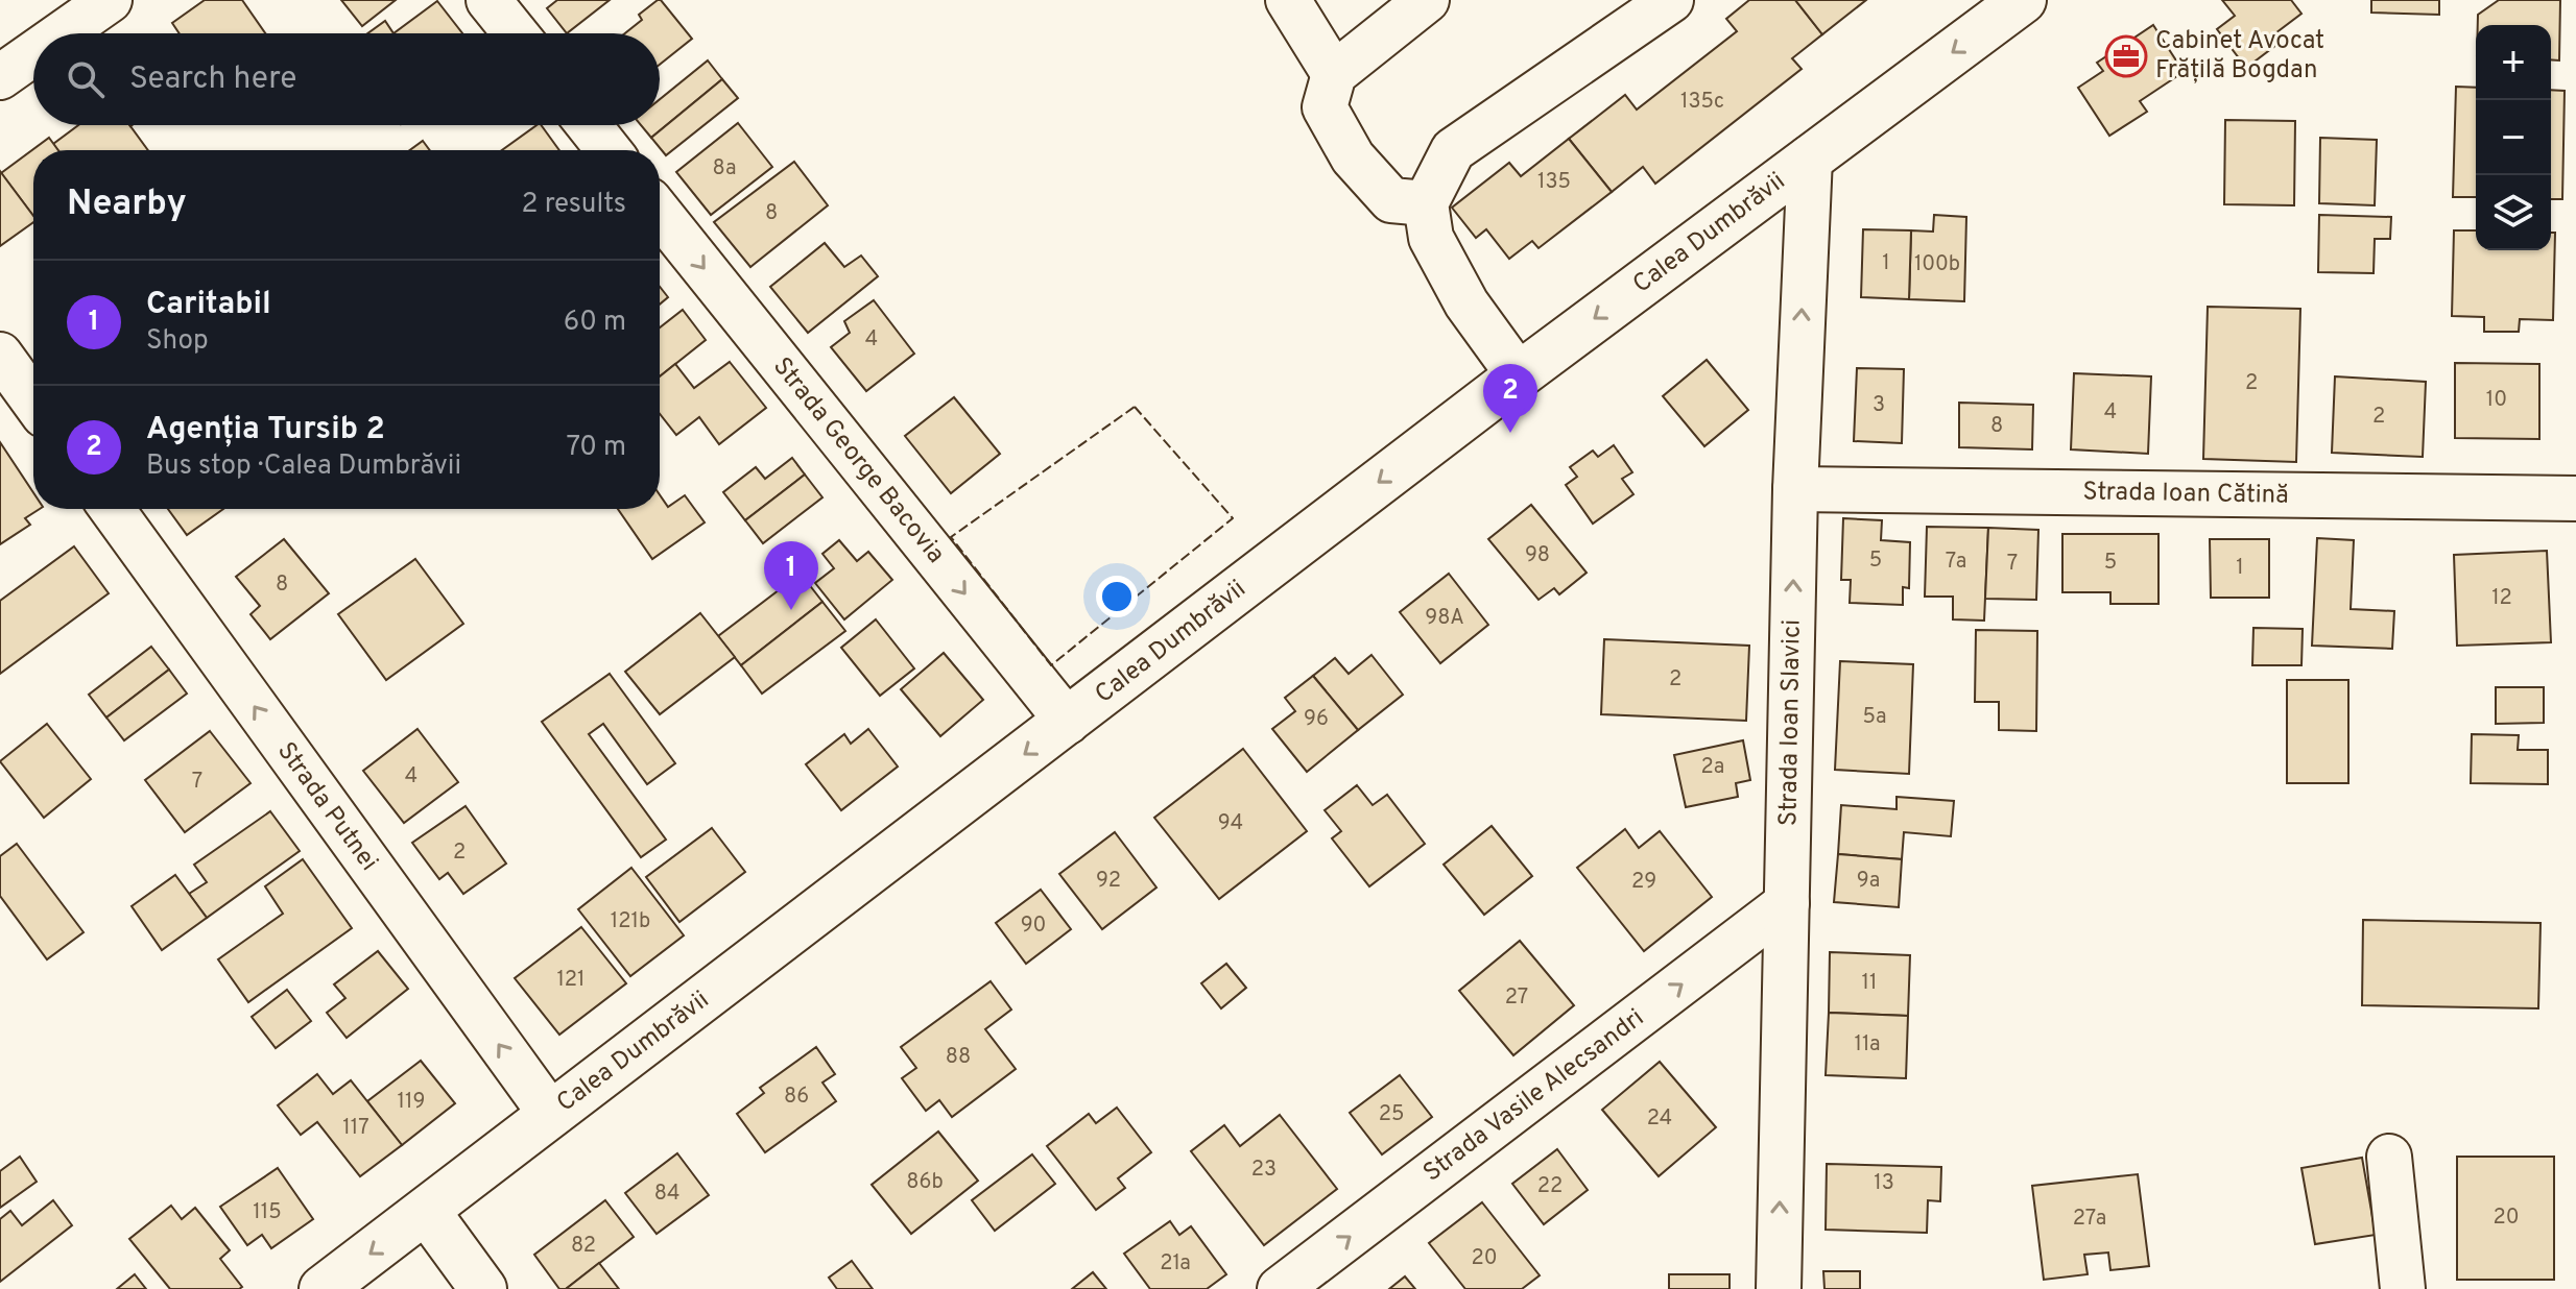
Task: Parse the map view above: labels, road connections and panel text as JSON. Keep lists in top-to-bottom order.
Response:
{
  "streets": {
    "main road": ["Calea Dumbrăvii"],
    "street": [
      "Strada George Bacovia",
      "Strada Ioan Cătină",
      "Strada Ioan Slavici",
      "Strada Putnei",
      "Strada Vasile Alecsandri"
    ]
  },
  "crossings": [
    ["Calea Dumbrăvii", "Strada George Bacovia"],
    ["Calea Dumbrăvii", "Strada Ioan Slavici"],
    ["Calea Dumbrăvii", "Strada Putnei"],
    ["Strada Ioan Cătină", "Strada Ioan Slavici"],
    ["Strada Ioan Slavici", "Strada Vasile Alecsandri"]
  ],
  "one_way": [
    "Calea Dumbrăvii",
    "Strada George Bacovia",
    "Strada Ioan Slavici",
    "Strada Putnei",
    "Strada Vasile Alecsandri"
  ],
  "places": {
    "office": ["Cabinet Avocat Frățilă Bogdan"]
  },
  "house_numbers": [
    "135c",
    "8a",
    "135",
    "8",
    "1",
    "100b",
    "4",
    "2",
    "10",
    "3",
    "4",
    "2",
    "8",
    "98",
    "5",
    "7a",
    "5",
    "7",
    "1",
    "8",
    "12",
    "98A",
    "2",
    "5a",
    "96",
    "2a",
    "4",
    "7",
    "94",
    "2",
    "92",
    "9a",
    "29",
    "121b",
    "90",
    "121",
    "11",
    "27",
    "11a",
    "88",
    "86",
    "119",
    "25",
    "24",
    "117",
    "23",
    "86b",
    "13",
    "22",
    "84",
    "115",
    "20",
    "27a",
    "82",
    "20",
    "21a"
  ],
  "page": {
    "map_buttons": ["+", "−"],
    "search": "Search here",
    "heading": ["Nearby", "2 results"],
    "list": [
      {
        "mark": "1",
        "name": "Caritabil",
        "note": "Shop",
        "value": "60 m"
      },
      {
        "mark": "2",
        "name": "Agenția Tursib 2",
        "note": "Bus stop · Calea Dumbrăvii",
        "value": "70 m"
      }
    ],
    "pins": ["2", "1"]
  }
}
